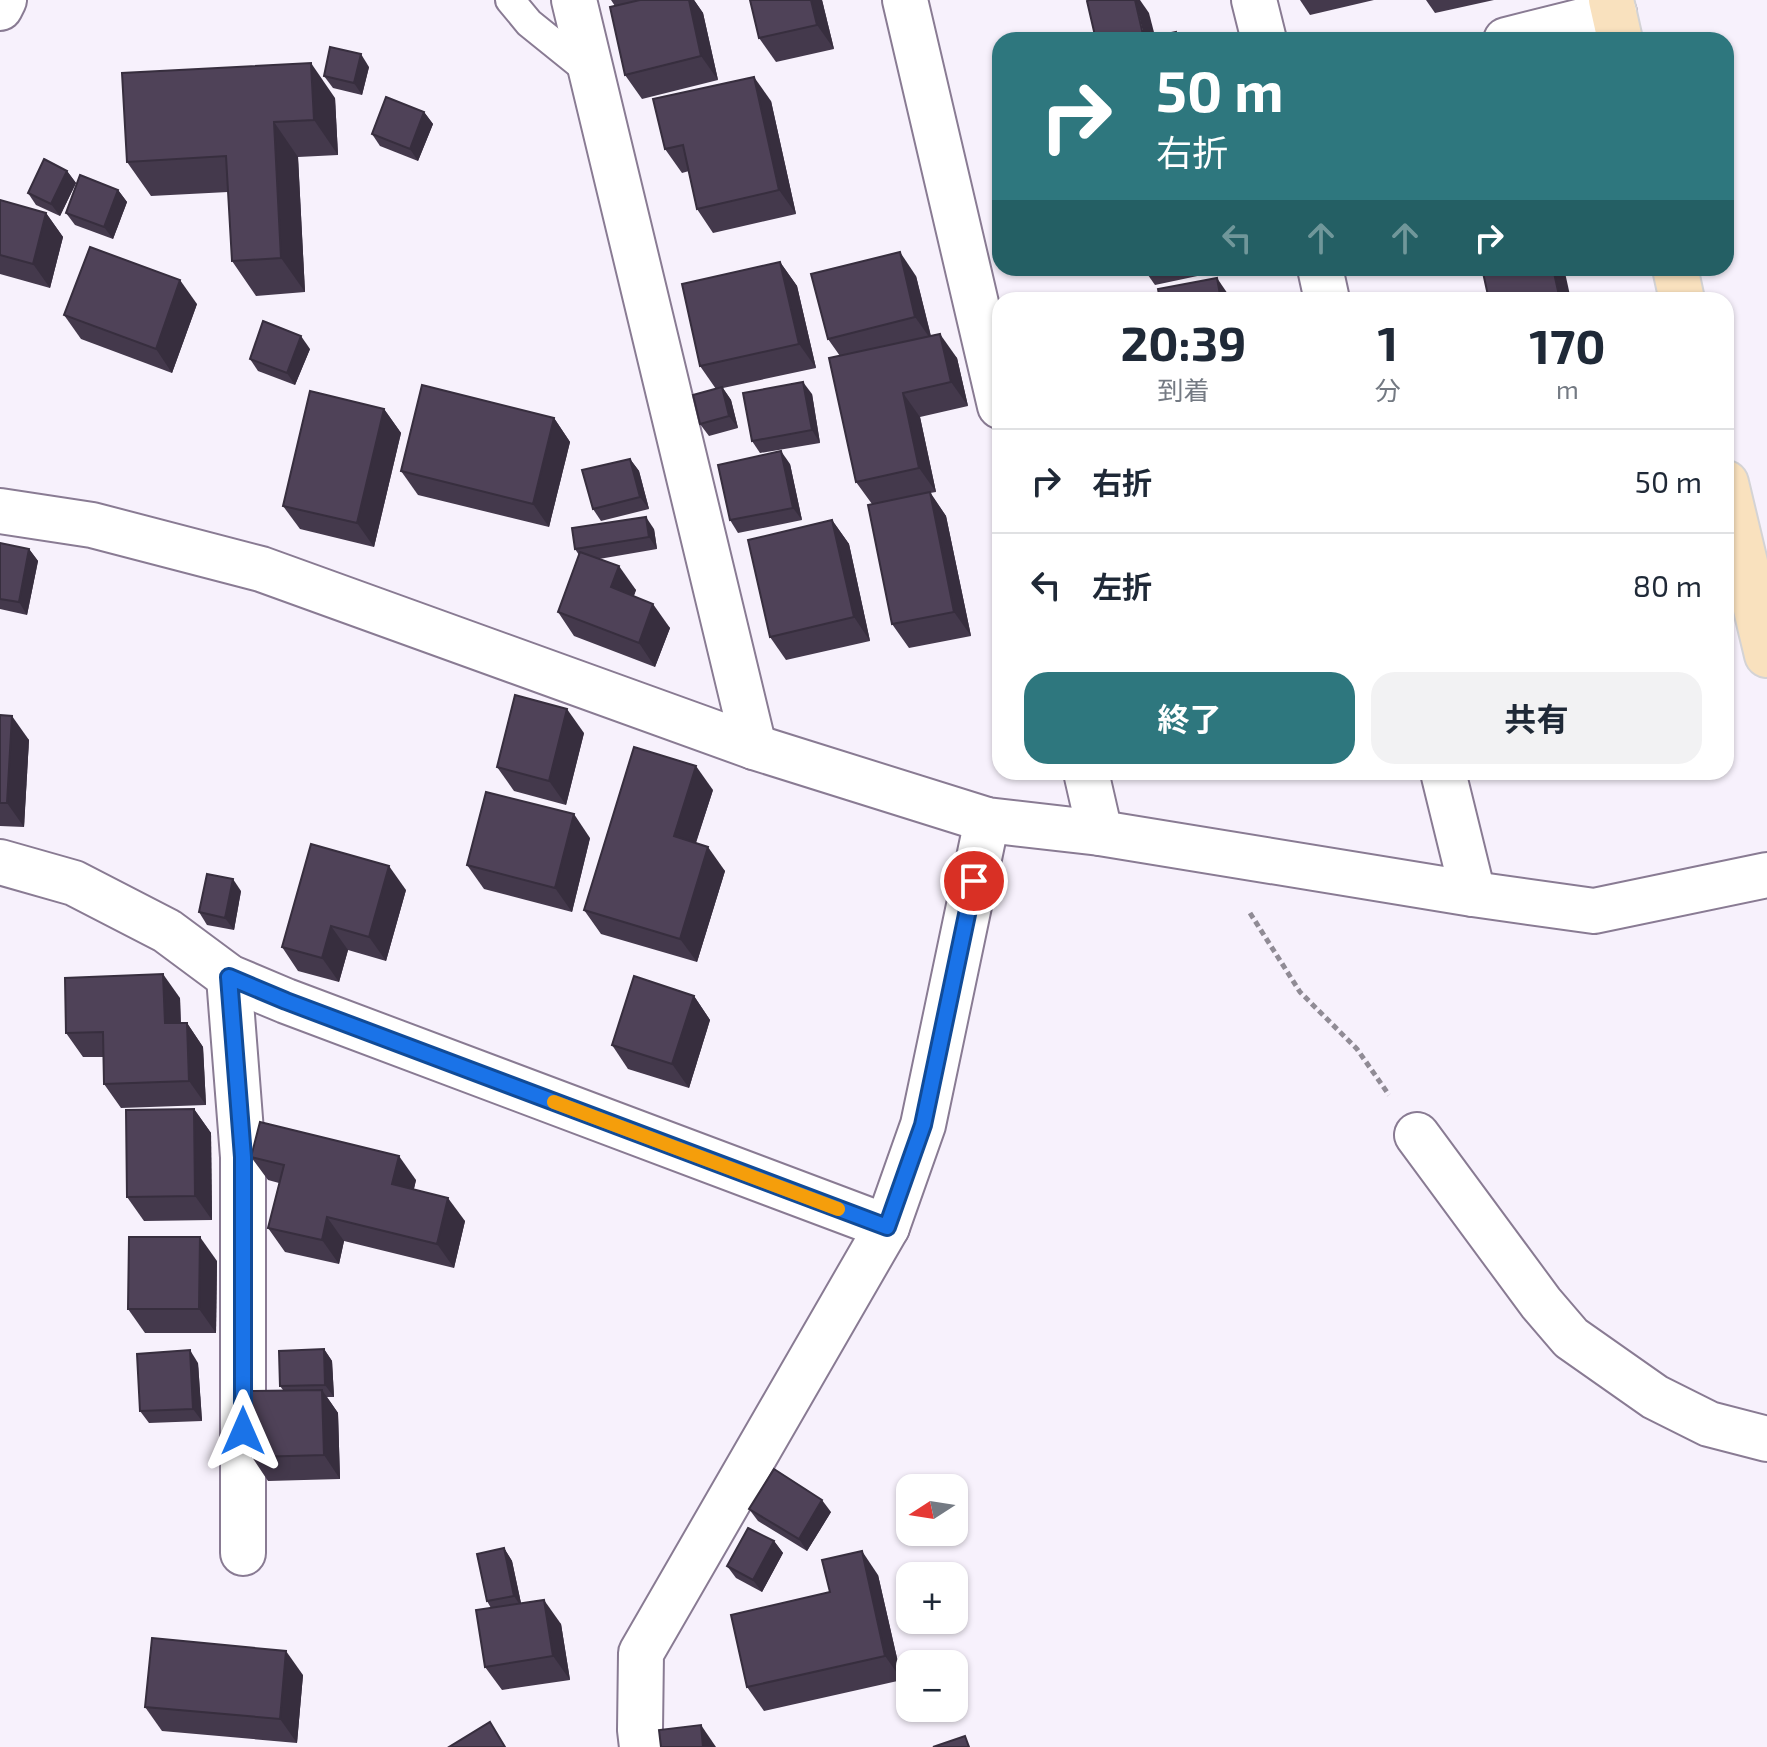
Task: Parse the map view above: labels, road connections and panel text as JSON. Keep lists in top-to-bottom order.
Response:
{
  "north": "left",
  "page": {
    "turn": ["50 m", "右折"],
    "eta": [
      "20:39",
      "到着",
      "1",
      "分",
      "170",
      "m"
    ],
    "list": [
      {
        "name": "右折",
        "value": "50 m"
      },
      {
        "name": "左折",
        "value": "80 m"
      }
    ],
    "buttons": ["終了", "共有"],
    "map_buttons": ["+", "−"]
  }
}
